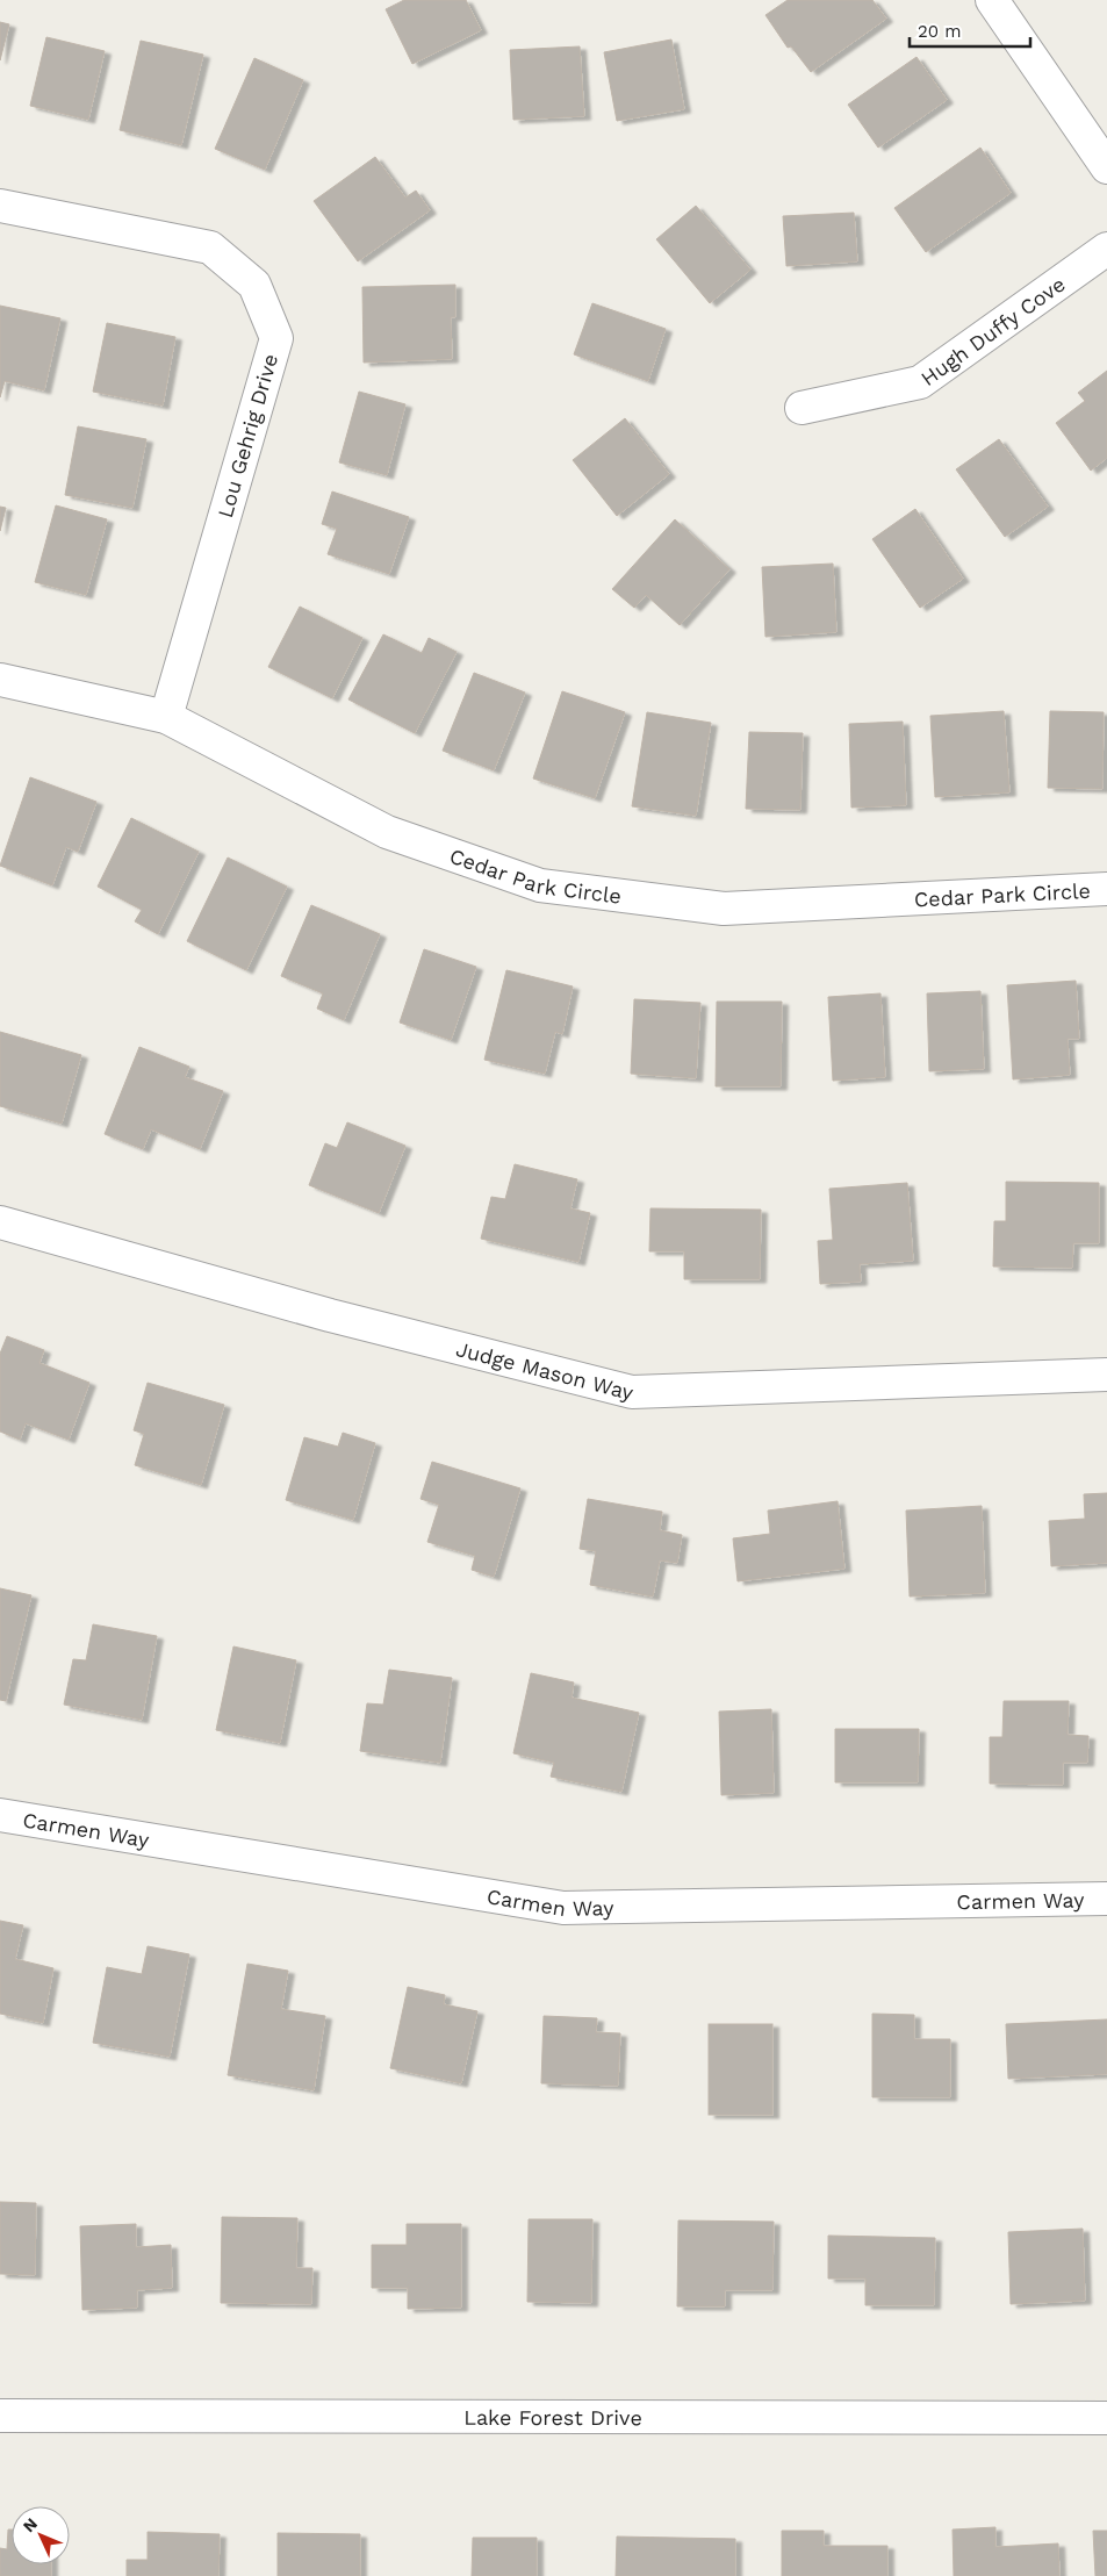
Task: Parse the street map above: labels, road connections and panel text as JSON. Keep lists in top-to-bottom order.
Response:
{
  "streets": {
    "street": [
      "Hugh Duffy Cove",
      "Lou Gehrig Drive",
      "Cedar Park Circle",
      "Judge Mason Way",
      "Carmen Way",
      "Lake Forest Drive"
    ]
  },
  "crossings": [
    ["Lou Gehrig Drive", "Cedar Park Circle"]
  ],
  "scale_bar": "20 m",
  "north": "top left"
}
